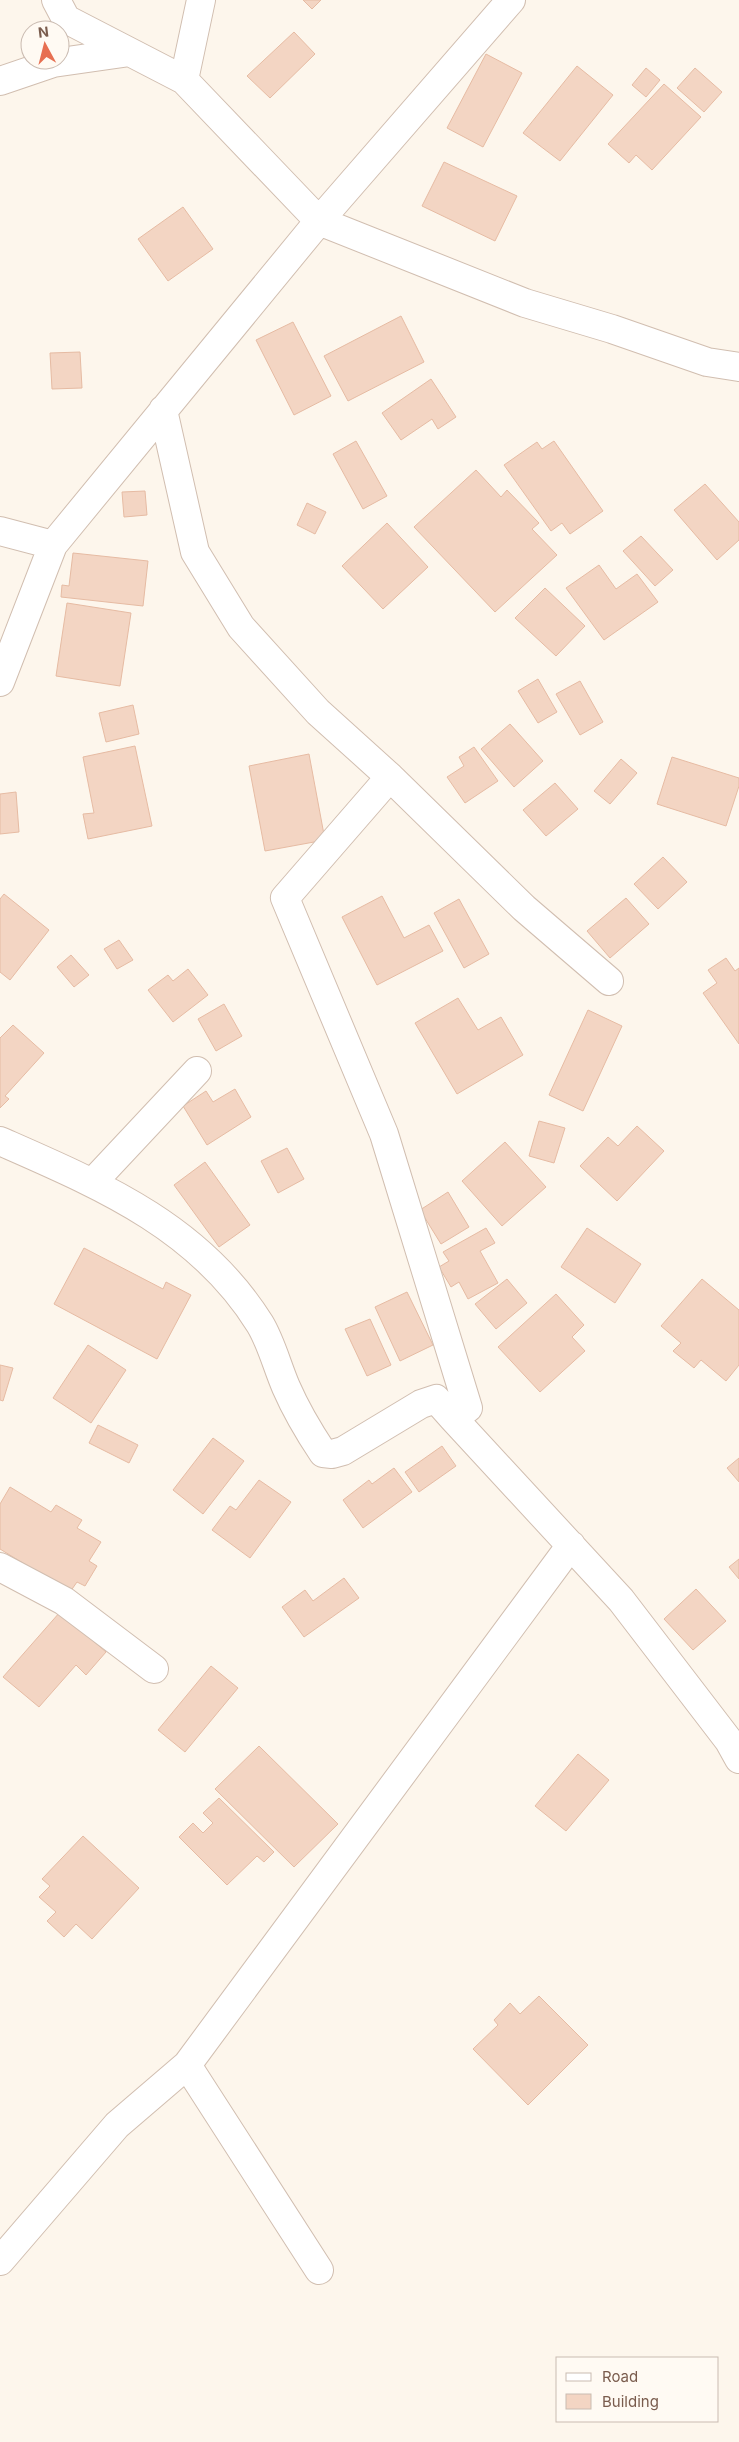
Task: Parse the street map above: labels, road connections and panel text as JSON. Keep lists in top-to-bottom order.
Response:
{
  "legend": ["Road", "Building"],
  "north": "top"
}
